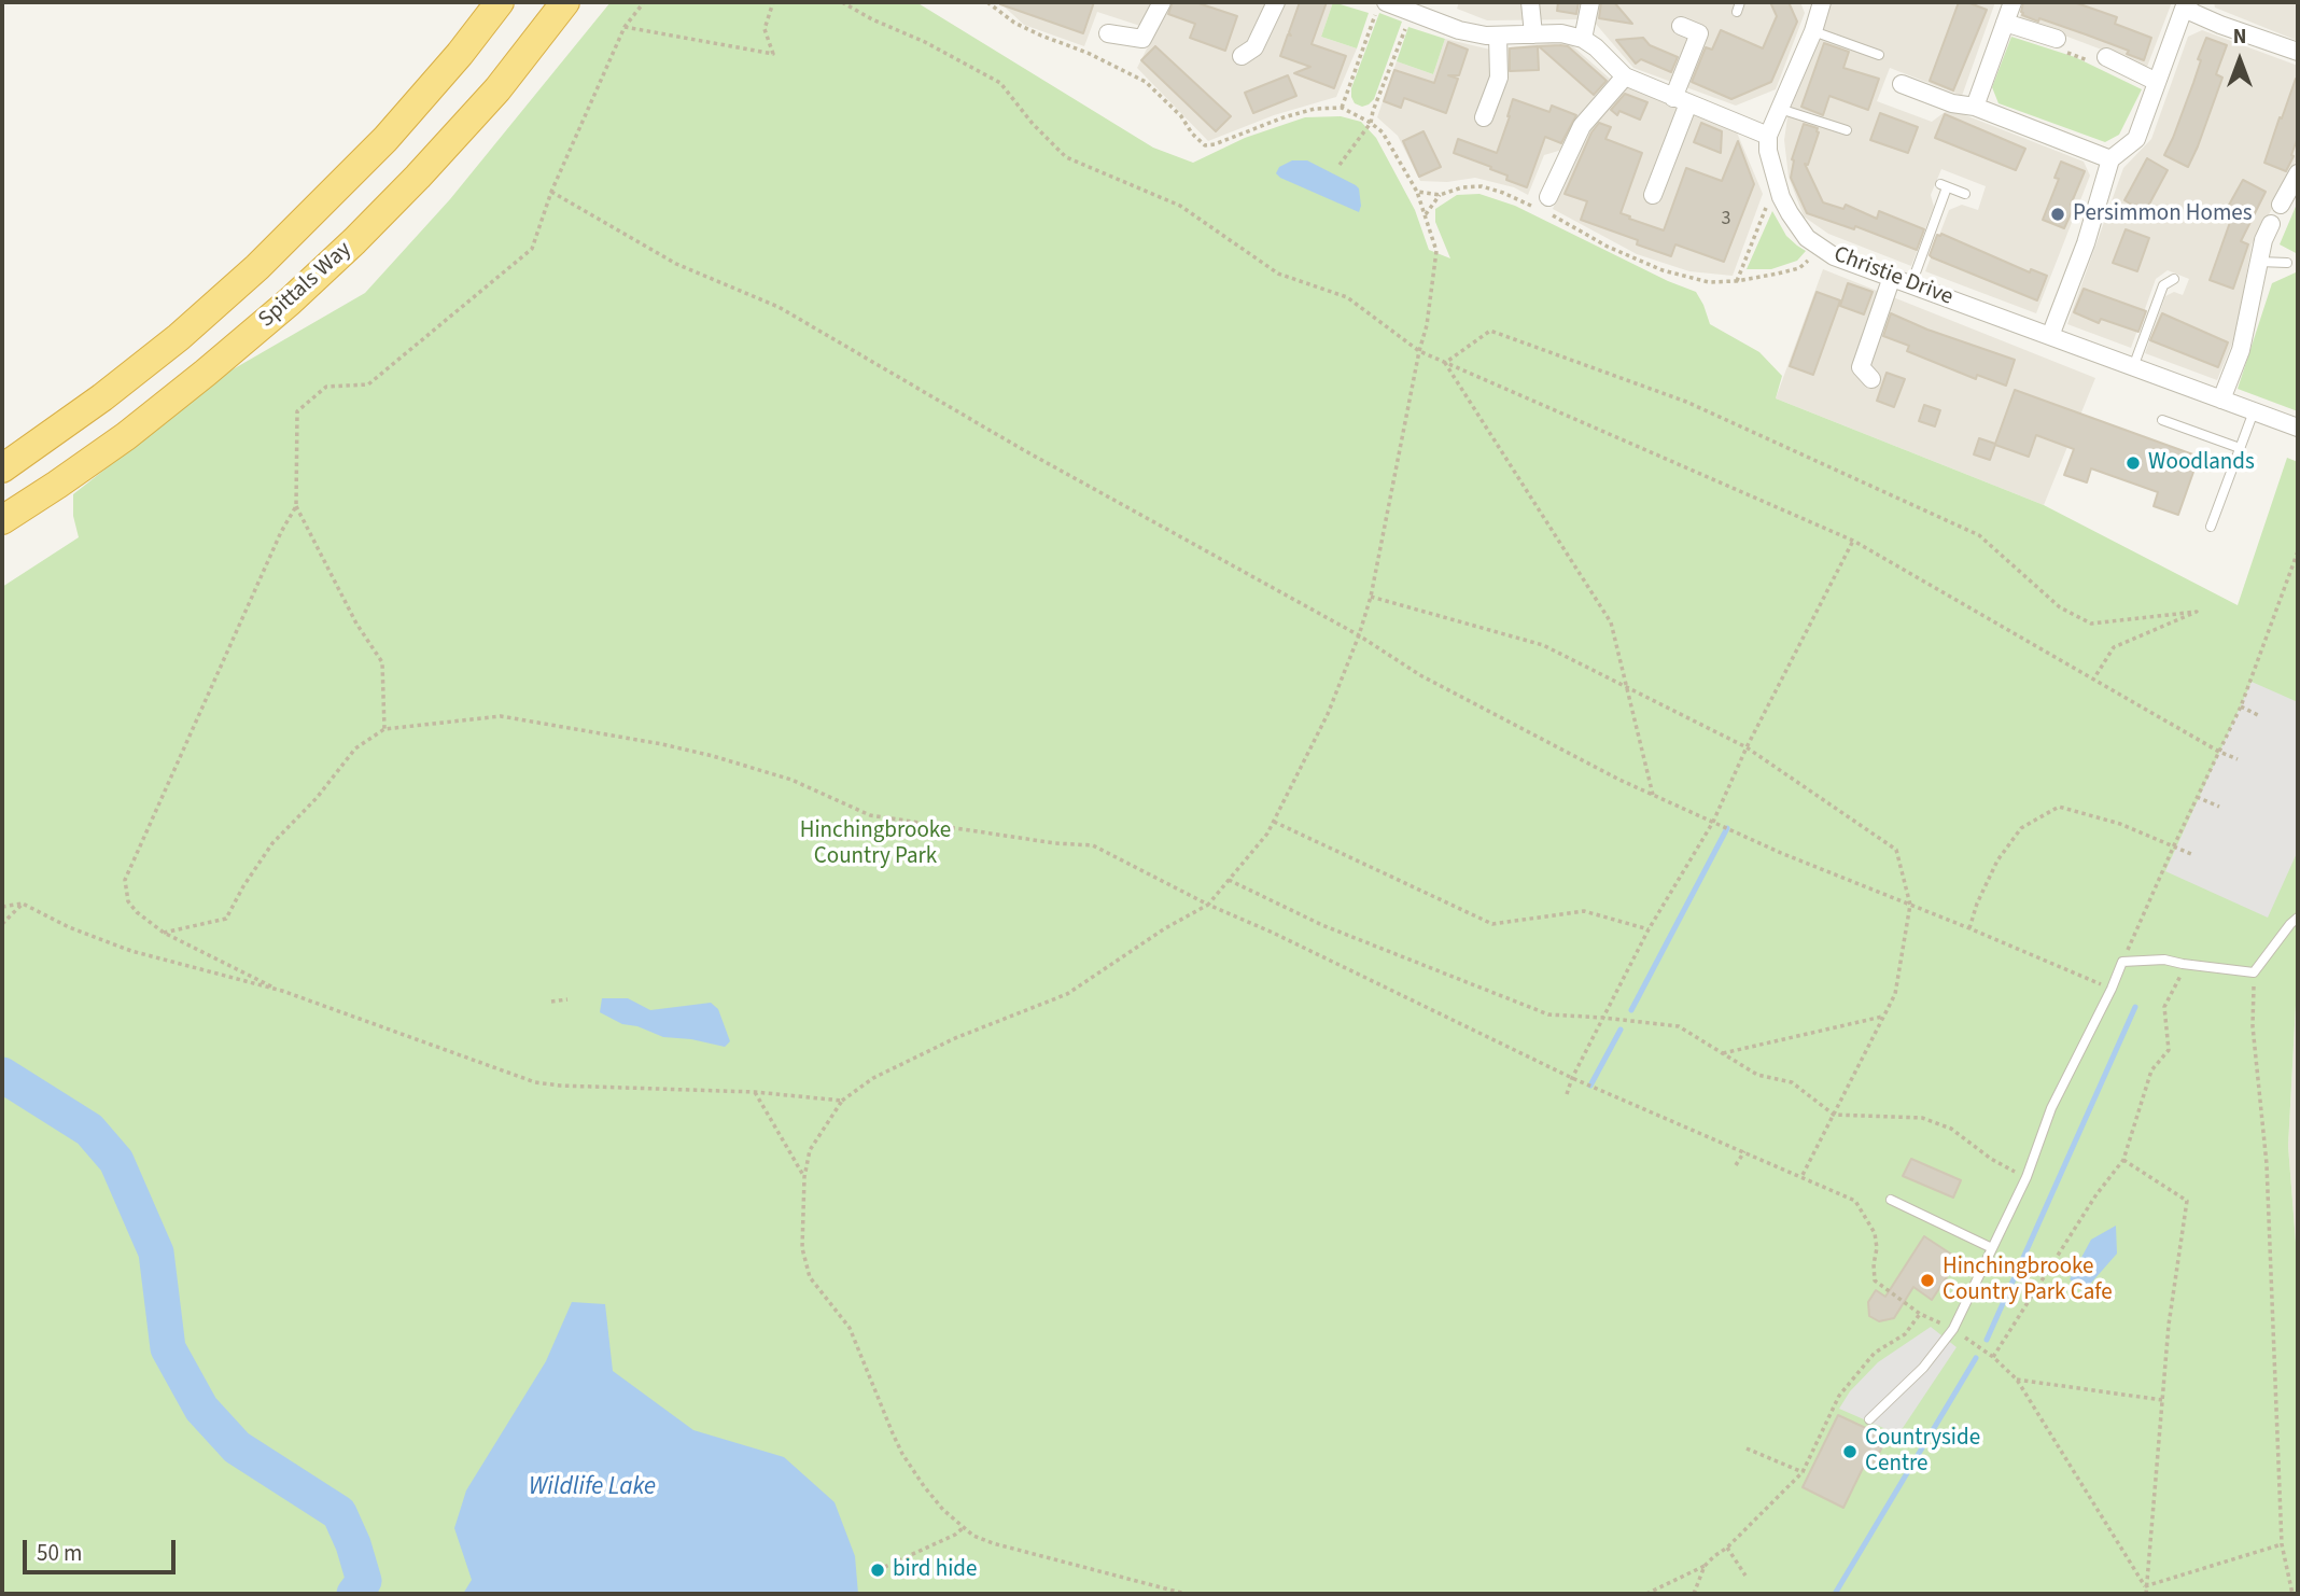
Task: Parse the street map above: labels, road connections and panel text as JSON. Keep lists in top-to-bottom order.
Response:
{
  "streets": {
    "highway": ["Spittals Way"],
    "street": ["Christie Drive"]
  },
  "water": ["Wildlife Lake"],
  "parks": ["Hinchingbrooke Country Park"],
  "places": [
    "Persimmon Homes",
    "Woodlands",
    "Hinchingbrooke Country Park Cafe",
    "Countryside Centre",
    "bird hide"
  ],
  "house_numbers": ["3"],
  "scale_bar": "50 m",
  "north": "top"
}
